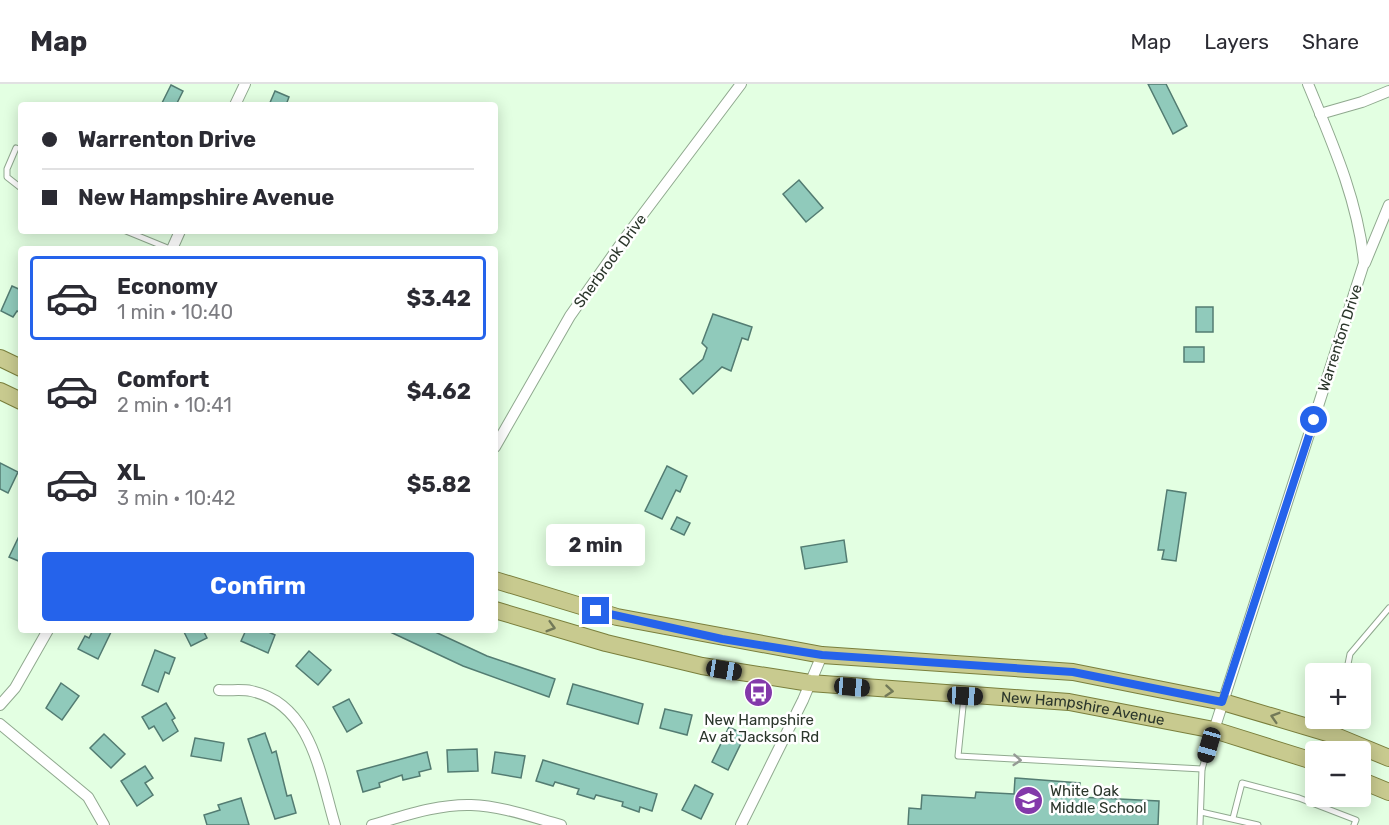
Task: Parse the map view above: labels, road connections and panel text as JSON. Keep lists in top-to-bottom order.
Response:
{
  "streets": {
    "main road": ["New Hampshire Avenue"],
    "street": ["Sherbrook Drive", "Warrenton Drive"]
  },
  "crossings": [
    ["Warrenton Drive", "New Hampshire Avenue"]
  ],
  "places": {
    "bus stop": ["New Hampshire Av at Jackson Rd"],
    "school or university": ["White Oak Middle School"]
  },
  "page": {
    "header": "Map",
    "nav": ["Map", "Layers", "Share"],
    "banner": ["Warrenton Drive", "New Hampshire Avenue"],
    "list": [
      {
        "name": "Economy",
        "note": "1 min · 10:40",
        "value": "$3.42"
      },
      {
        "name": "Comfort",
        "note": "2 min · 10:41",
        "value": "$4.62"
      },
      {
        "name": "XL",
        "note": "3 min · 10:42",
        "value": "$5.82"
      }
    ],
    "bubble": "2 min",
    "buttons": "Confirm",
    "map_buttons": ["+", "−"]
  }
}
